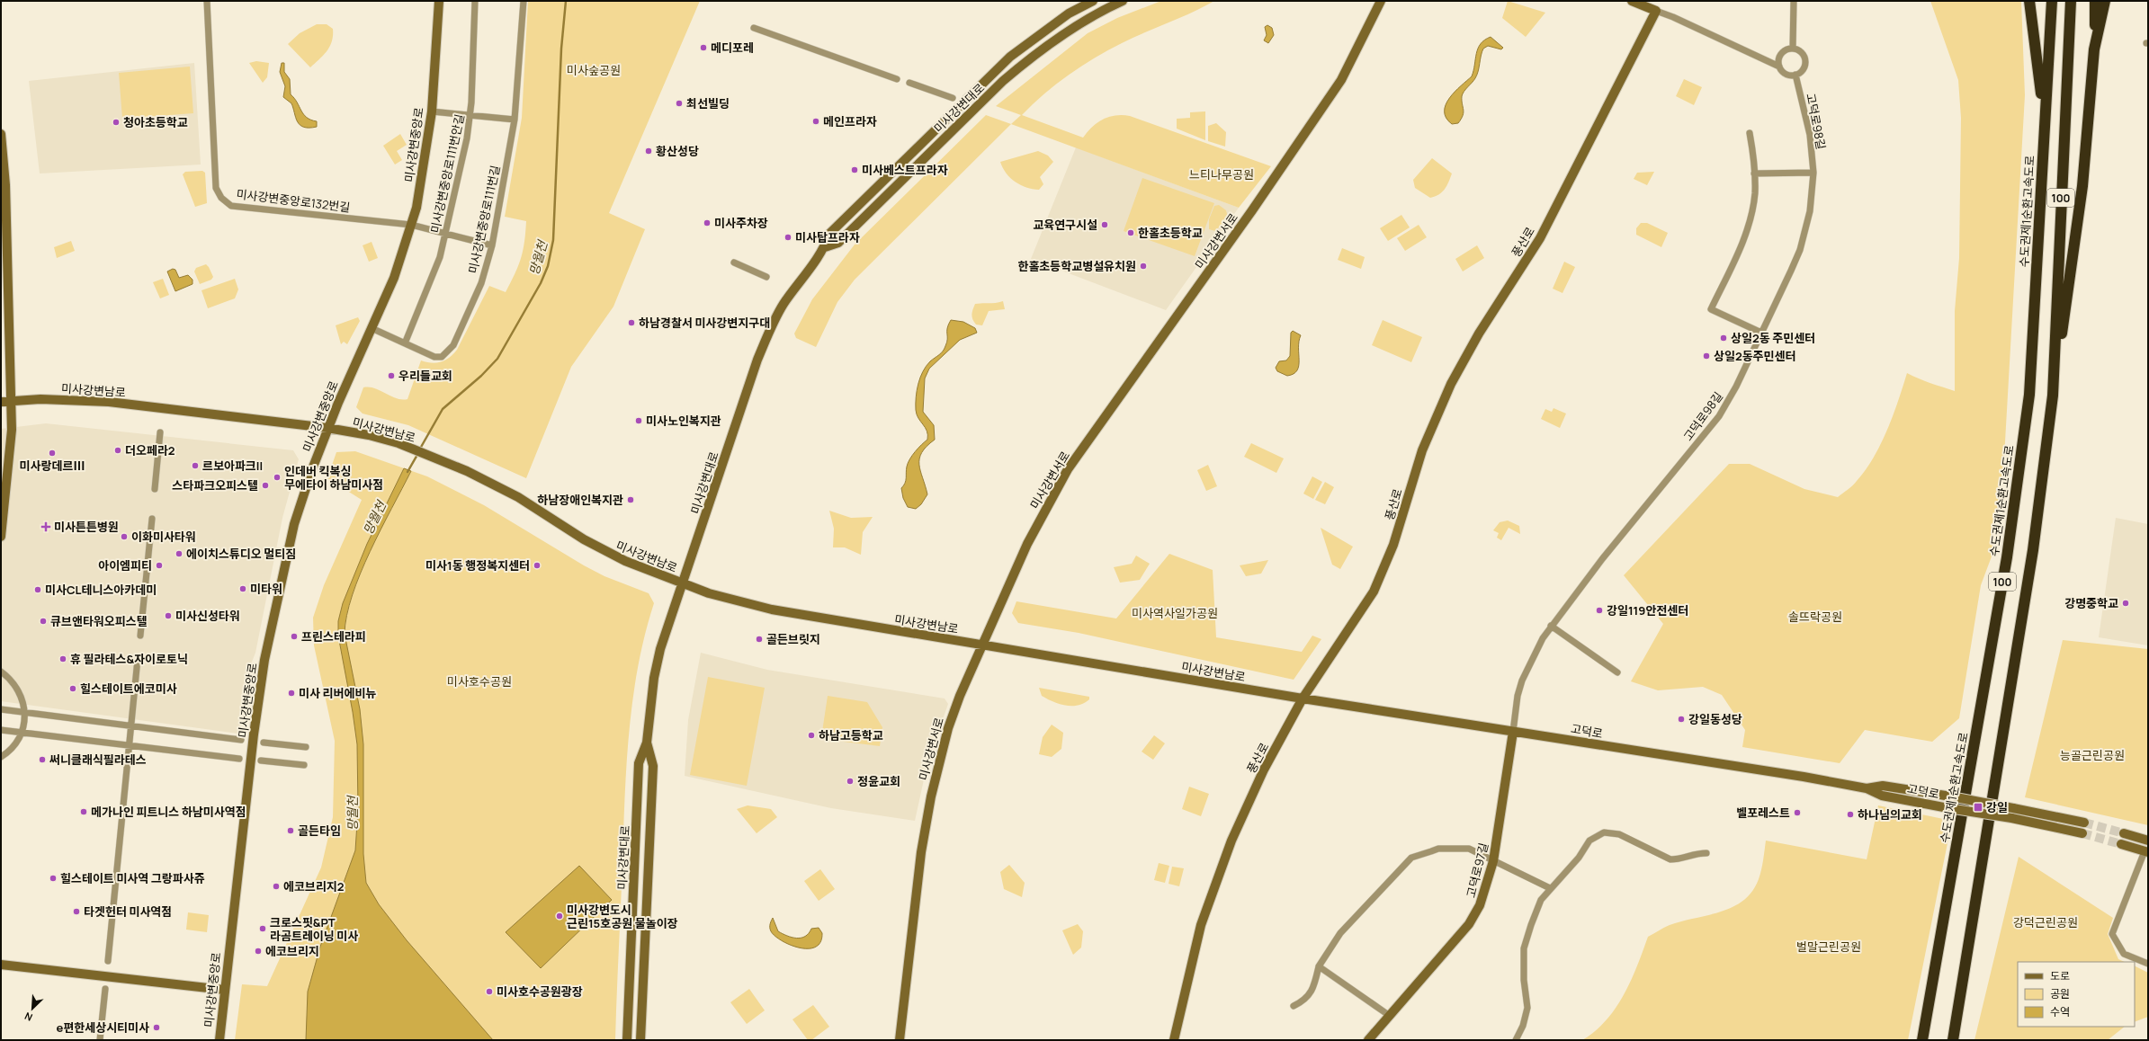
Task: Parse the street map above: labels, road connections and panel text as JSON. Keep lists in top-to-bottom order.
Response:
{
  "streets": {
    "highway": ["100", "수도권제1순환고속도로"],
    "main road": [
      "미사강변대로",
      "미사강변중앙로",
      "미사강변서로",
      "풍산로",
      "미사강변남로",
      "고덕로",
      "고덕로97길"
    ],
    "street": [
      "고덕로98길",
      "미사강변중앙로111번안길",
      "미사강변중앙로132번길",
      "미사강변중앙로111번길"
    ]
  },
  "crossings": [
    ["미사강변대로", "미사강변남로"],
    ["고덕로98길", "고덕로"],
    ["고덕로98길", "고덕로97길"],
    ["미사강변중앙로", "미사강변중앙로132번길"],
    ["미사강변중앙로", "미사강변중앙로111번길"],
    ["미사강변중앙로", "미사강변남로"],
    ["미사강변중앙로111번안길", "미사강변중앙로132번길"],
    ["미사강변중앙로111번안길", "미사강변중앙로111번길"],
    ["미사강변중앙로132번길", "미사강변중앙로111번길"],
    ["미사강변서로", "미사강변남로"],
    ["풍산로", "미사강변남로"],
    ["풍산로", "고덕로"],
    ["미사강변남로", "고덕로"],
    ["고덕로", "고덕로97길"]
  ],
  "water": ["망월천"],
  "parks": [
    "미사숲공원",
    "느티나무공원",
    "미사역사일가공원",
    "솔뜨락공원",
    "미사호수공원",
    "능골근린공원",
    "강덕근린공원",
    "벌말근린공원"
  ],
  "places": {
    "other": [
      "메디포레",
      "최선빌딩",
      "메인프라자",
      "청아초등학교",
      "황산성당",
      "미사베스트프라자",
      "미사주차장",
      "교육연구시설",
      "한홀초등학교",
      "미사탑프라자",
      "한홀초등학교병설유치원",
      "하남경찰서 미사강변지구대",
      "상일2동 주민센터",
      "상일2동주민센터",
      "우리들교회",
      "미사노인복지관",
      "더오페라2",
      "미사랑데르Ⅲ",
      "르보아파크II",
      "인데버 킥복싱 무에타이 하남미사점",
      "스타파크오피스텔",
      "하남장애인복지관",
      "이화미사타워",
      "에이치스튜디오 멀티짐",
      "아이엠피티",
      "미사1동 행정복지센터",
      "미타워",
      "미사CL테니스아카데미",
      "강명중학교",
      "강일119안전센터",
      "미사신성타워",
      "큐브앤타워오피스텔",
      "프린스테라피",
      "골든브릿지",
      "휴 필라테스&자이로토닉",
      "힐스테이트에코미사",
      "미사 리버에비뉴",
      "강일동성당",
      "하남고등학교",
      "써니클래식필라테스",
      "정윤교회",
      "메가나인 피트니스 하남미사역점",
      "벨포레스트",
      "하나님의교회",
      "골든타임",
      "힐스테이트 미사역 그랑파사쥬",
      "에코브리지2",
      "타겟헌터 미사역점",
      "미사강변도시 근린15호공원 물놀이장",
      "크로스핏&PT 라곰트레이닝 미사",
      "에코브리지",
      "미사호수공원광장",
      "e편한세상시티미사"
    ],
    "health": ["미사튼튼병원"],
    "transit": ["강일"]
  },
  "legend": ["도로", "공원", "수역"],
  "north": "bottom left"
}
